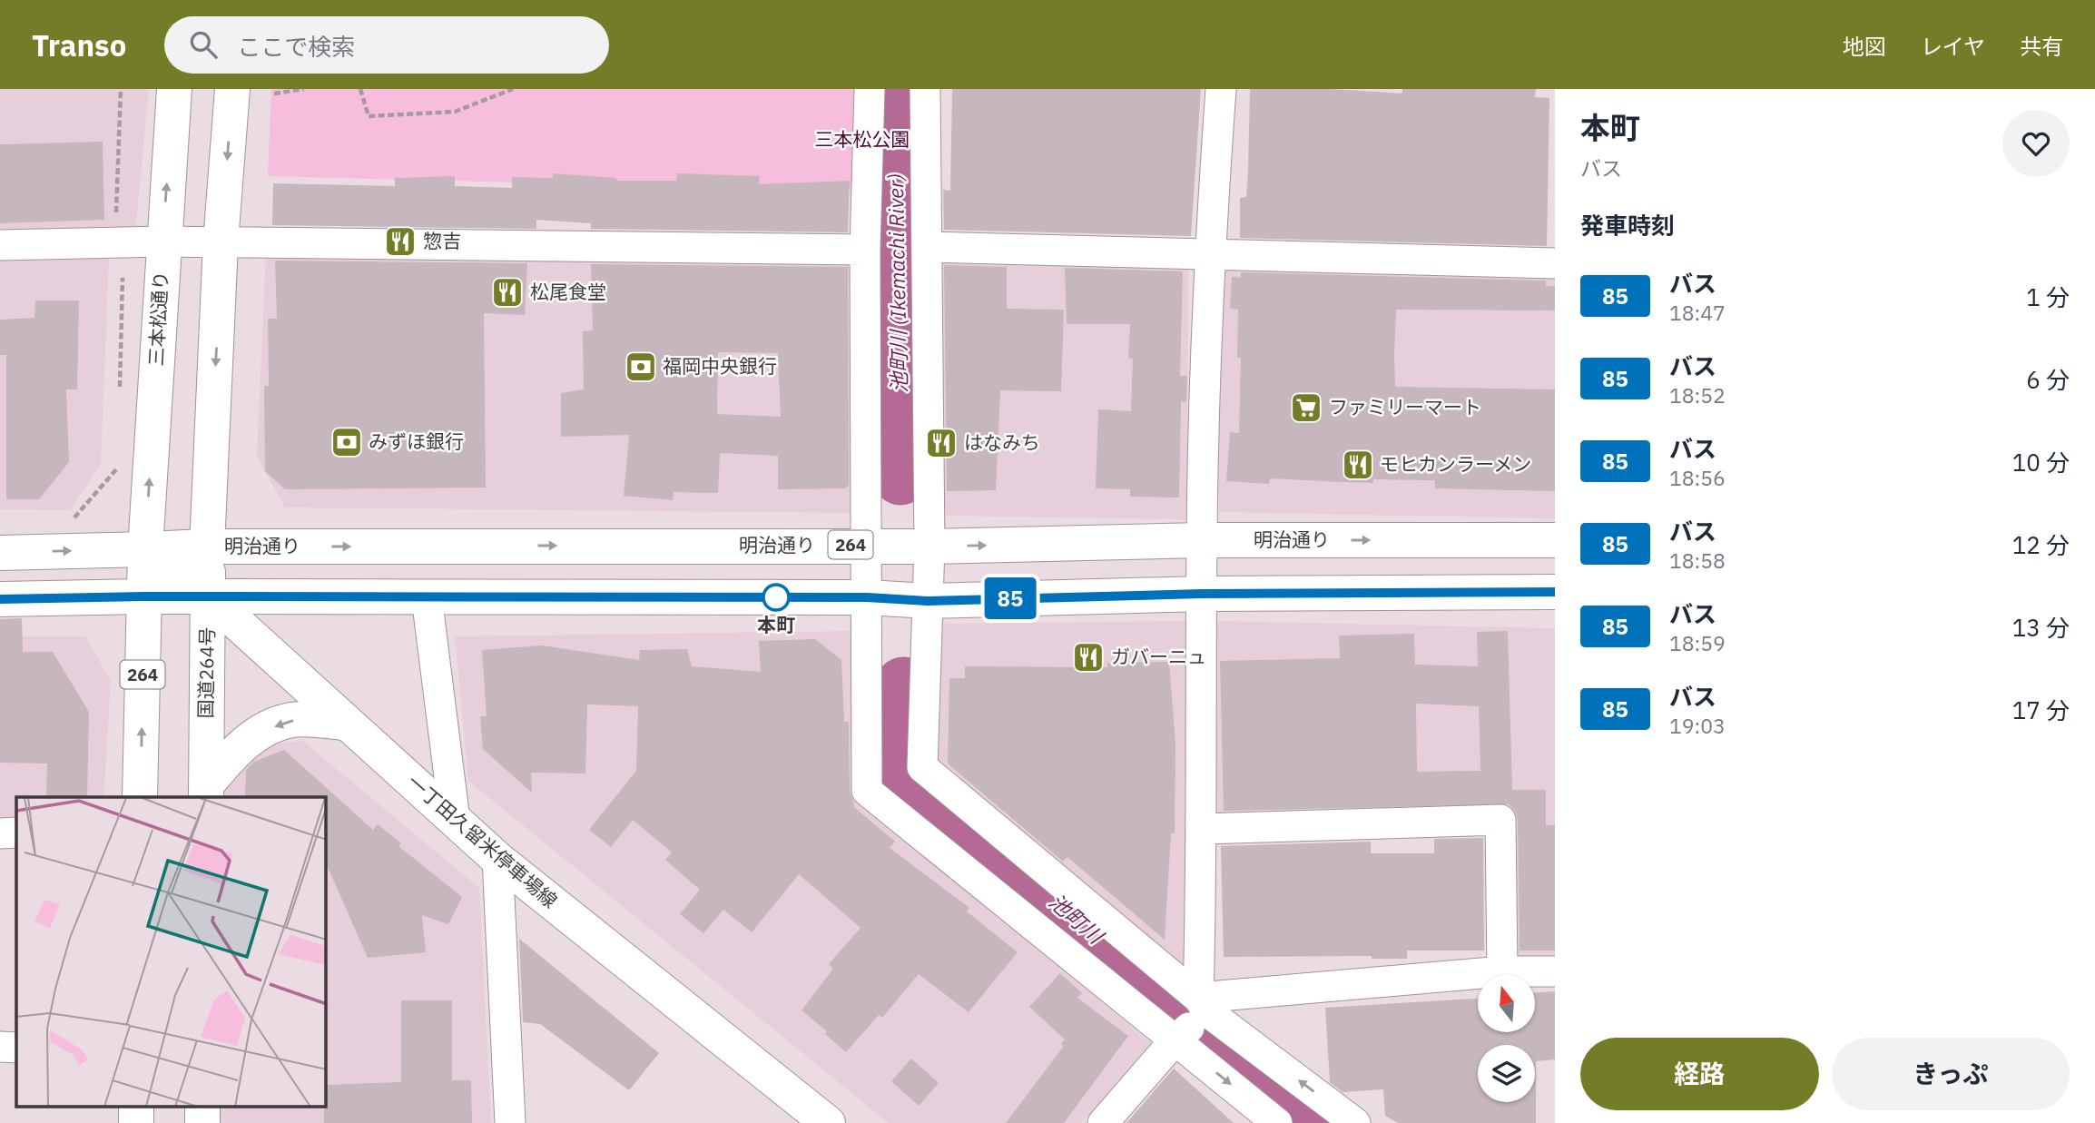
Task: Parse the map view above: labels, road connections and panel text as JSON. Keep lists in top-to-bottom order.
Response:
{
  "streets": {
    "main road": [
      "三本松通り",
      "明治通り",
      "264",
      "国道264号",
      "一丁田久留米停車場線"
    ]
  },
  "crossings": [
    ["三本松通り", "明治通り"],
    ["三本松通り", "264"],
    ["三本松通り", "一丁田久留米停車場線"],
    ["明治通り", "264"],
    ["明治通り", "国道264号"],
    ["明治通り", "一丁田久留米停車場線"],
    ["264", "一丁田久留米停車場線"],
    ["国道264号", "一丁田久留米停車場線"]
  ],
  "water": ["池町川 (Ikemachi River)", "池町川"],
  "parks": ["三本松公園"],
  "places": {
    "restaurant": [
      "惣吉",
      "松尾食堂",
      "はなみち",
      "モヒカンラーメン",
      "ガバーニュ"
    ],
    "bank": ["福岡中央銀行", "みずほ銀行"],
    "supermarket": ["ファミリーマート"],
    "other": ["本町"]
  },
  "lines": ["bus line 85"],
  "north": "top",
  "page": {
    "header": "Transo",
    "search": "ここで検索",
    "nav": ["地図", "レイヤ", "共有"],
    "on_map": "85",
    "heading": [
      ["本町", "バス"],
      "発車時刻"
    ],
    "list": [
      {
        "mark": "85",
        "name": "バス",
        "note": "18:47",
        "value": "1 分"
      },
      {
        "mark": "85",
        "name": "バス",
        "note": "18:52",
        "value": "6 分"
      },
      {
        "mark": "85",
        "name": "バス",
        "note": "18:56",
        "value": "10 分"
      },
      {
        "mark": "85",
        "name": "バス",
        "note": "18:58",
        "value": "12 分"
      },
      {
        "mark": "85",
        "name": "バス",
        "note": "18:59",
        "value": "13 分"
      },
      {
        "mark": "85",
        "name": "バス",
        "note": "19:03",
        "value": "17 分"
      }
    ],
    "buttons": ["経路", "きっぷ"]
  }
}
